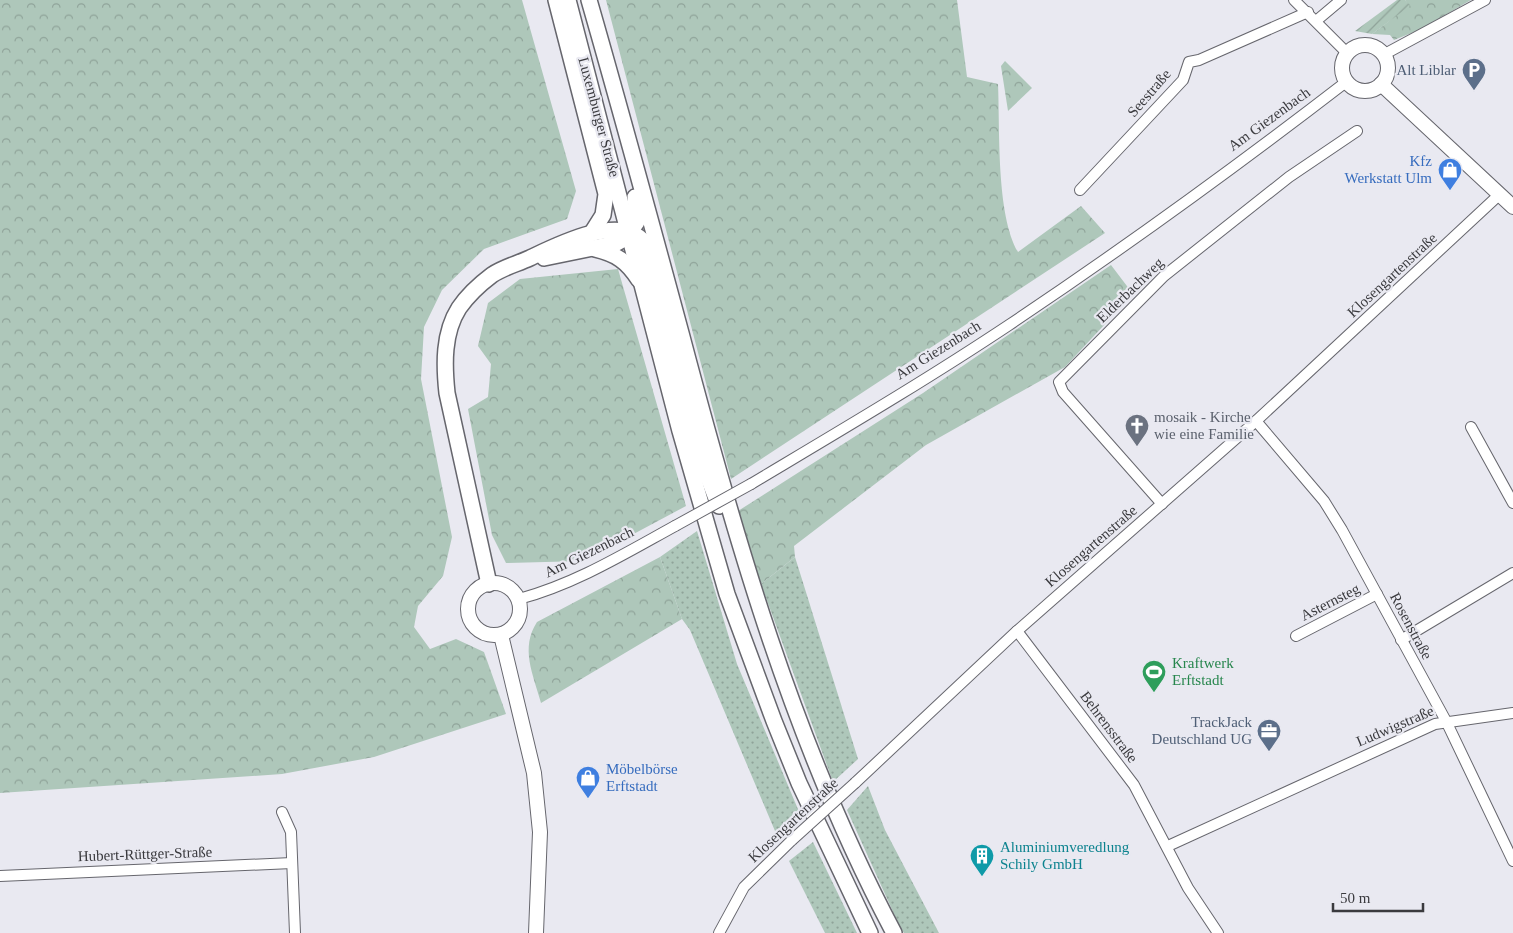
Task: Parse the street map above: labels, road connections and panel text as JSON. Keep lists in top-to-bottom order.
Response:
{
  "streets": {
    "main road": ["Luxemburger Straße"],
    "street": [
      "Seestraße",
      "Am Giezenbach",
      "Klosengartenstraße",
      "Elderbachweg",
      "Asternsteg",
      "Rosenstraße",
      "Ludwigstraße",
      "Behrensstraße",
      "Hubert-Rüttger-Straße"
    ]
  },
  "crossings": [
    ["Klosengartenstraße", "Elderbachweg"],
    ["Klosengartenstraße", "Rosenstraße"],
    ["Klosengartenstraße", "Behrensstraße"],
    ["Asternsteg", "Rosenstraße"],
    ["Rosenstraße", "Ludwigstraße"],
    ["Ludwigstraße", "Behrensstraße"]
  ],
  "places": {
    "parking": ["Alt Liblar"],
    "shop": ["Kfz Werkstatt Ulm", "Möbelbörse Erftstadt"],
    "church": ["mosaik - Kirche wie eine Familie"],
    "sports": ["Kraftwerk Erftstadt"],
    "office": ["TrackJack Deutschland UG"],
    "building": ["Aluminiumveredlung Schily GmbH"]
  },
  "scale_bar": "50 m"
}
